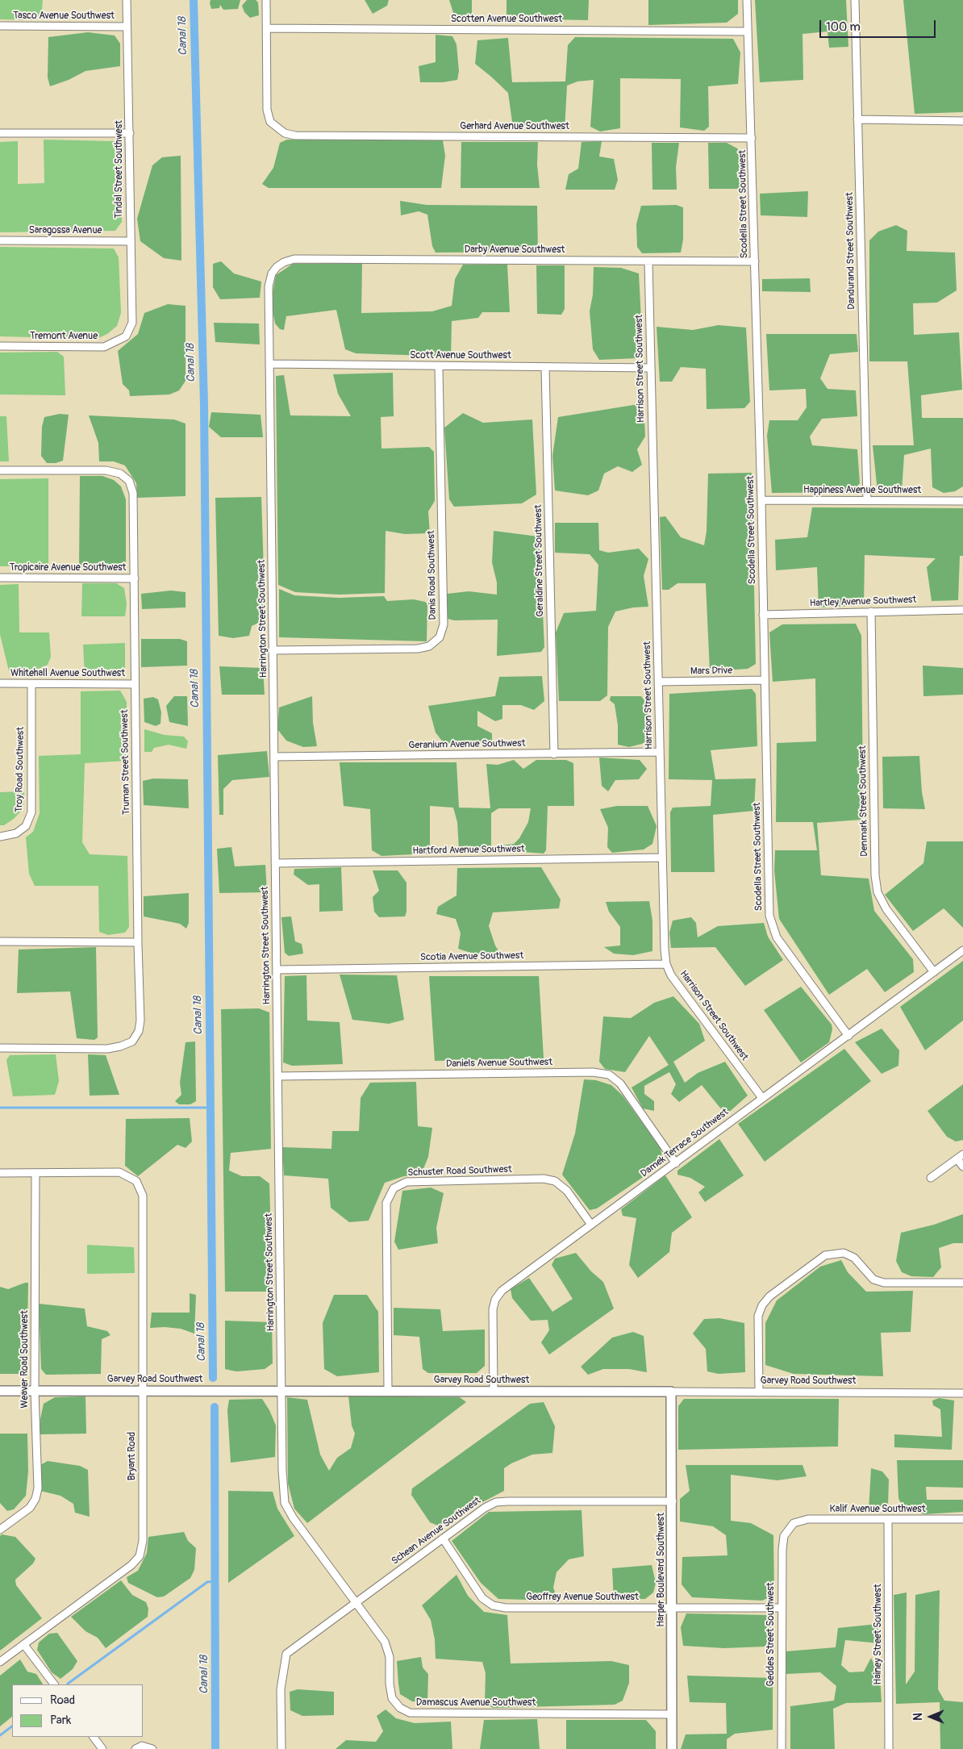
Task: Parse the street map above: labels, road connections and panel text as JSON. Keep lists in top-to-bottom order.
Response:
{
  "streets": {
    "street": [
      "Tasco Avenue Southwest",
      "Scotten Avenue Southwest",
      "Gerhard Avenue Southwest",
      "Tindal Street Southwest",
      "Scodella Street Southwest",
      "Saragossa Avenue",
      "Darby Avenue Southwest",
      "Dandurand Street Southwest",
      "Tremont Avenue",
      "Scott Avenue Southwest",
      "Harrison Street Southwest",
      "Happiness Avenue Southwest",
      "Geraldine Street Southwest",
      "Tropicaire Avenue Southwest",
      "Danis Road Southwest",
      "Hartley Avenue Southwest",
      "Harrington Street Southwest",
      "Mars Drive",
      "Whitehall Avenue Southwest",
      "Geranium Avenue Southwest",
      "Truman Street Southwest",
      "Troy Road Southwest",
      "Denmark Street Southwest",
      "Hartford Avenue Southwest",
      "Scotia Avenue Southwest",
      "Daniels Avenue Southwest",
      "Damek Terrace Southwest",
      "Schuster Road Southwest",
      "Weaver Road Southwest",
      "Garvey Road Southwest",
      "Bryant Road",
      "Kalif Avenue Southwest",
      "Schean Avenue Southwest",
      "Harper Boulevard Southwest",
      "Geoffrey Avenue Southwest",
      "Geddes Street Southwest",
      "Hainey Street Southwest",
      "Damascus Avenue Southwest"
    ]
  },
  "crossings": [
    ["Tasco Avenue Southwest", "Tindal Street Southwest"],
    ["Scotten Avenue Southwest", "Gerhard Avenue Southwest"],
    ["Scotten Avenue Southwest", "Scodella Street Southwest"],
    ["Gerhard Avenue Southwest", "Scodella Street Southwest"],
    ["Tindal Street Southwest", "Saragossa Avenue"],
    ["Tindal Street Southwest", "Tremont Avenue"],
    ["Scodella Street Southwest", "Darby Avenue Southwest"],
    ["Scodella Street Southwest", "Happiness Avenue Southwest"],
    ["Scodella Street Southwest", "Hartley Avenue Southwest"],
    ["Scodella Street Southwest", "Mars Drive"],
    ["Scodella Street Southwest", "Damek Terrace Southwest"],
    ["Darby Avenue Southwest", "Harrison Street Southwest"],
    ["Darby Avenue Southwest", "Harrington Street Southwest"],
    ["Dandurand Street Southwest", "Happiness Avenue Southwest"],
    ["Scott Avenue Southwest", "Harrison Street Southwest"],
    ["Scott Avenue Southwest", "Geraldine Street Southwest"],
    ["Scott Avenue Southwest", "Danis Road Southwest"],
    ["Scott Avenue Southwest", "Harrington Street Southwest"],
    ["Harrison Street Southwest", "Mars Drive"],
    ["Harrison Street Southwest", "Geranium Avenue Southwest"],
    ["Harrison Street Southwest", "Hartford Avenue Southwest"],
    ["Harrison Street Southwest", "Scotia Avenue Southwest"],
    ["Harrison Street Southwest", "Damek Terrace Southwest"],
    ["Geraldine Street Southwest", "Geranium Avenue Southwest"],
    ["Tropicaire Avenue Southwest", "Truman Street Southwest"],
    ["Danis Road Southwest", "Harrington Street Southwest"],
    ["Hartley Avenue Southwest", "Denmark Street Southwest"],
    ["Harrington Street Southwest", "Geranium Avenue Southwest"],
    ["Harrington Street Southwest", "Hartford Avenue Southwest"],
    ["Harrington Street Southwest", "Scotia Avenue Southwest"],
    ["Harrington Street Southwest", "Daniels Avenue Southwest"],
    ["Harrington Street Southwest", "Garvey Road Southwest"],
    ["Harrington Street Southwest", "Schean Avenue Southwest"],
    ["Harrington Street Southwest", "Damascus Avenue Southwest"],
    ["Whitehall Avenue Southwest", "Truman Street Southwest"],
    ["Whitehall Avenue Southwest", "Troy Road Southwest"],
    ["Denmark Street Southwest", "Damek Terrace Southwest"],
    ["Daniels Avenue Southwest", "Damek Terrace Southwest"],
    ["Damek Terrace Southwest", "Schuster Road Southwest"],
    ["Damek Terrace Southwest", "Garvey Road Southwest"],
    ["Schuster Road Southwest", "Garvey Road Southwest"],
    ["Weaver Road Southwest", "Garvey Road Southwest"],
    ["Weaver Road Southwest", "Bryant Road"],
    ["Garvey Road Southwest", "Bryant Road"],
    ["Garvey Road Southwest", "Harper Boulevard Southwest"],
    ["Kalif Avenue Southwest", "Geddes Street Southwest"],
    ["Kalif Avenue Southwest", "Hainey Street Southwest"],
    ["Schean Avenue Southwest", "Harper Boulevard Southwest"],
    ["Schean Avenue Southwest", "Geoffrey Avenue Southwest"],
    ["Schean Avenue Southwest", "Damascus Avenue Southwest"],
    ["Harper Boulevard Southwest", "Geoffrey Avenue Southwest"],
    ["Harper Boulevard Southwest", "Damascus Avenue Southwest"],
    ["Geoffrey Avenue Southwest", "Geddes Street Southwest"]
  ],
  "water": ["Canal 18"],
  "legend": ["Road", "Park"],
  "scale_bar": "100 m",
  "north": "left"
}
